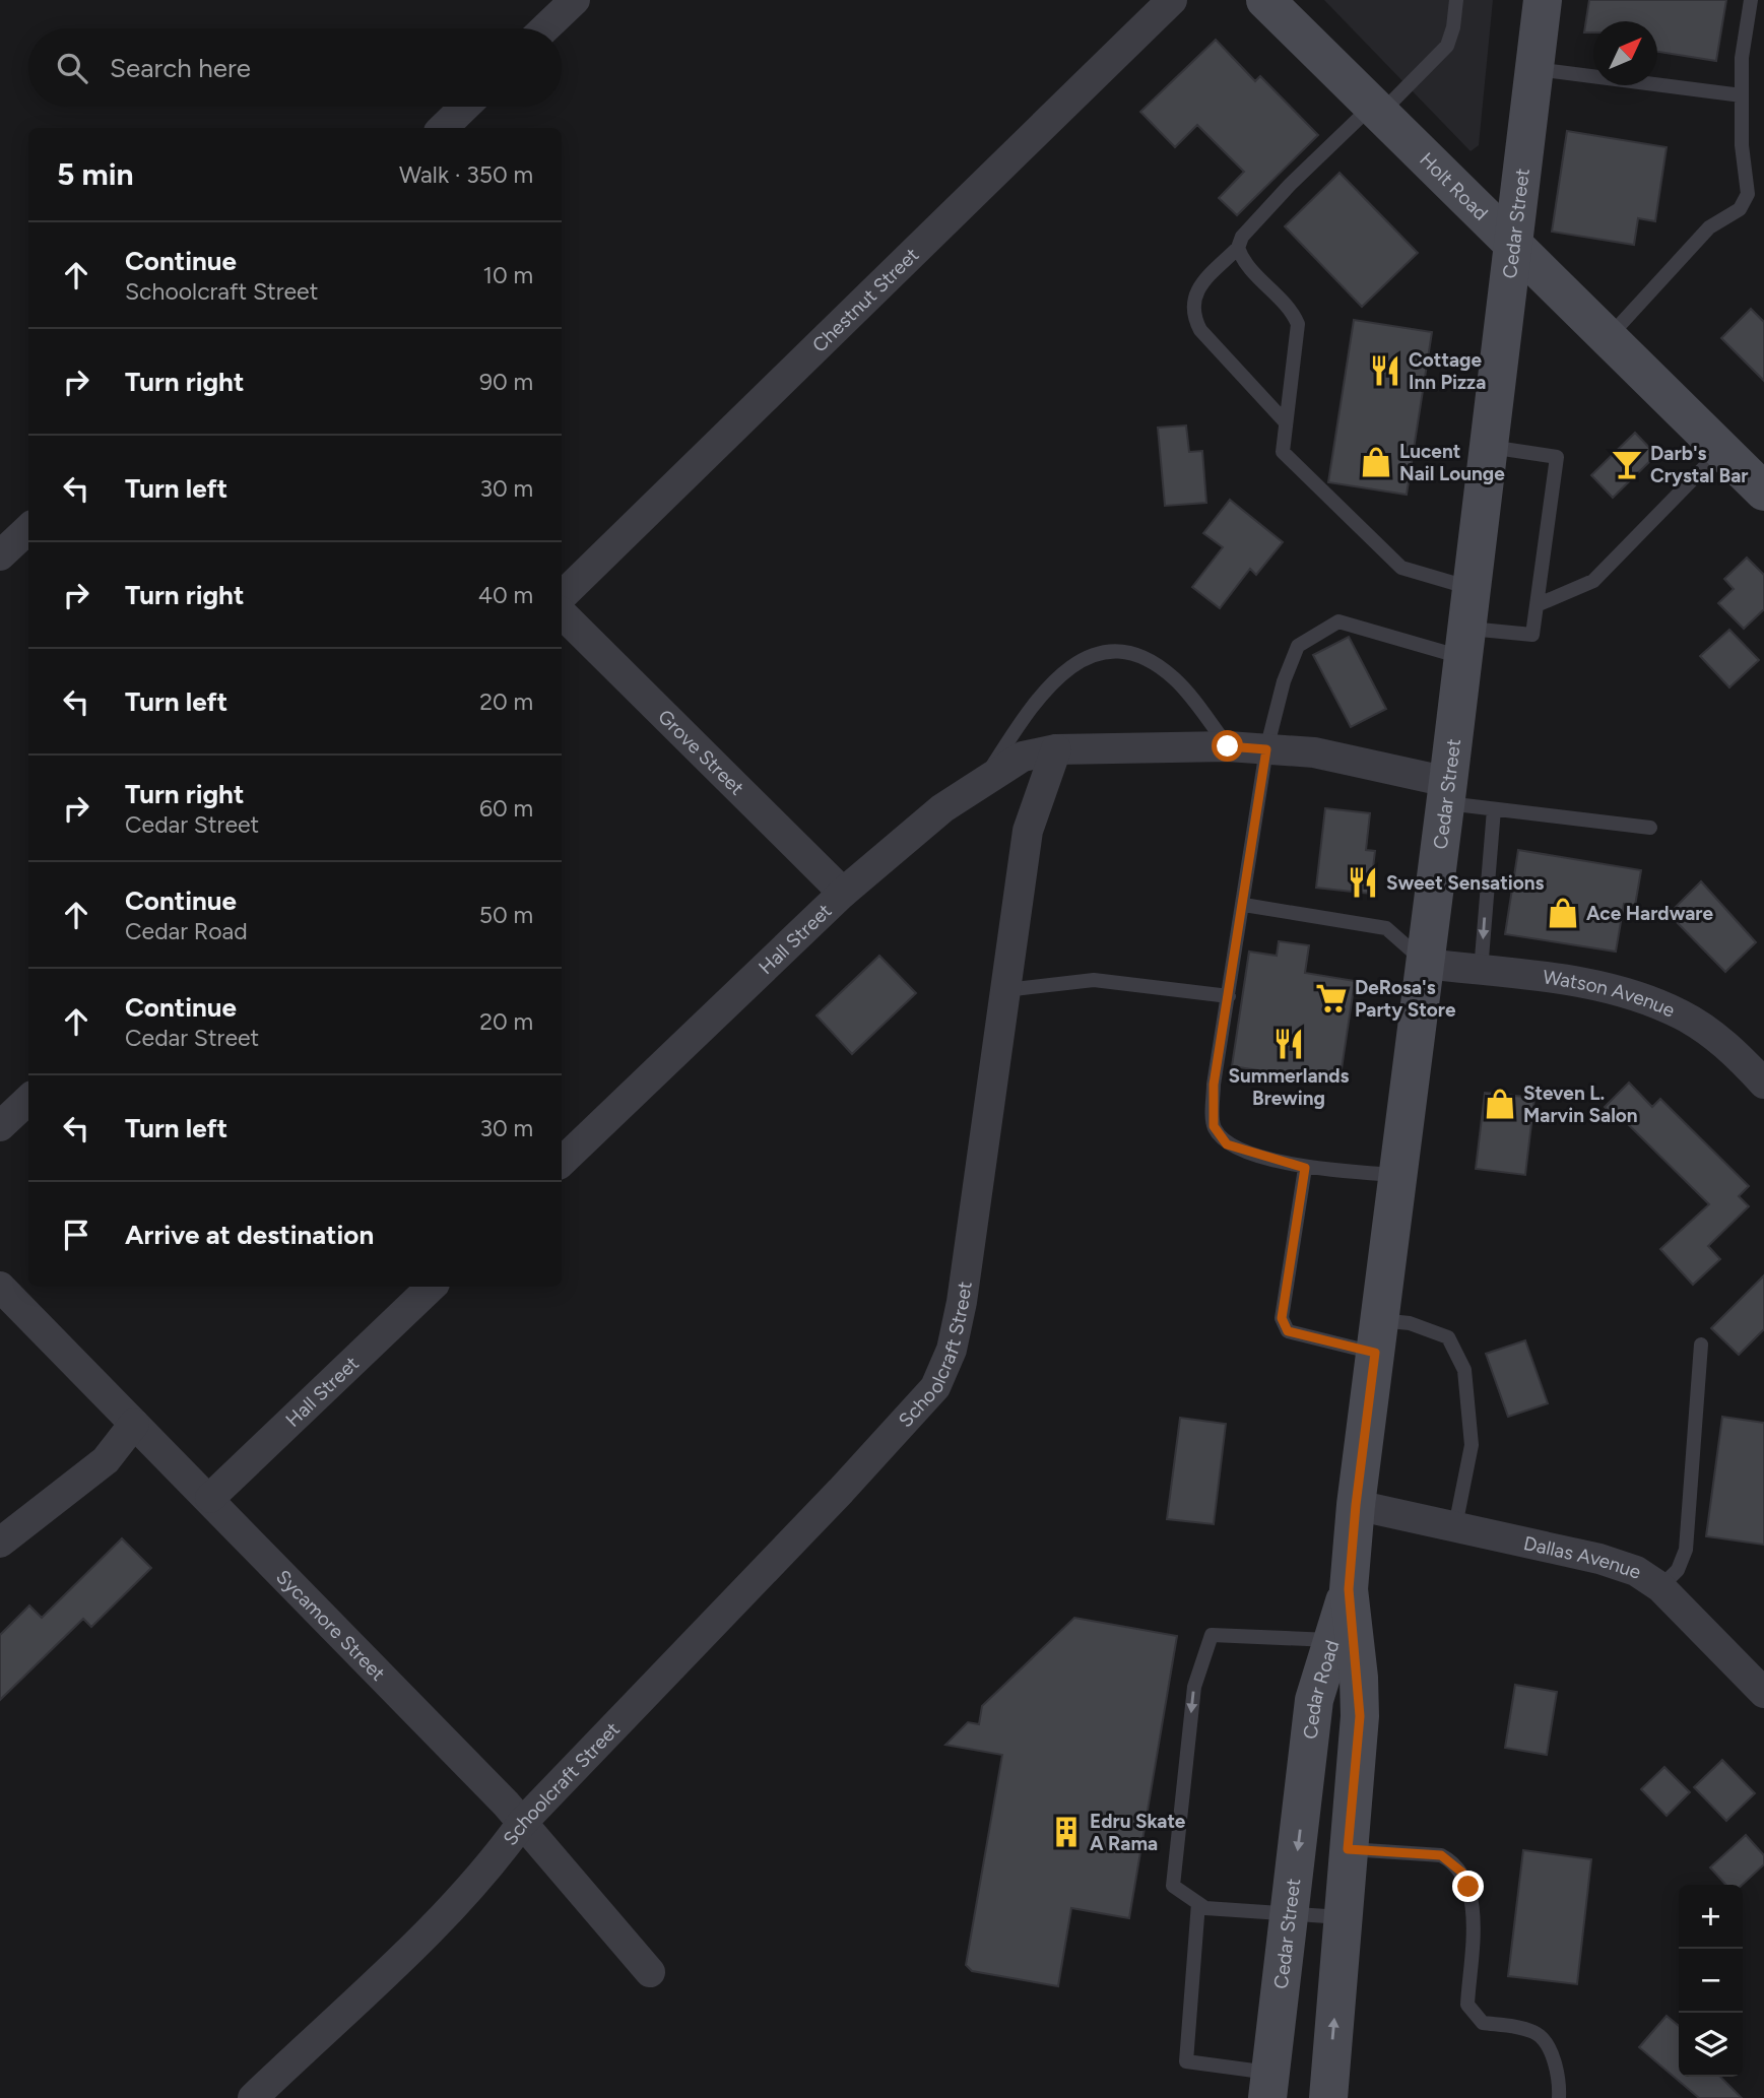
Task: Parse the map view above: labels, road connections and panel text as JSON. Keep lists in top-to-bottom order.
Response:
{
  "streets": {
    "main road": ["Holt Road", "Cedar Street", "Cedar Road"],
    "street": [
      "Chestnut Street",
      "Grove Street",
      "Hall Street",
      "Watson Avenue",
      "Schoolcraft Street",
      "Dallas Avenue",
      "Sycamore Street"
    ]
  },
  "crossings": [
    ["Holt Road", "Cedar Street"],
    ["Cedar Street", "Watson Avenue"],
    ["Cedar Street", "Dallas Avenue"],
    ["Cedar Street", "Cedar Road"],
    ["Grove Street", "Hall Street"],
    ["Hall Street", "Schoolcraft Street"],
    ["Hall Street", "Sycamore Street"],
    ["Schoolcraft Street", "Sycamore Street"]
  ],
  "places": {
    "restaurant": ["Cottage Inn Pizza", "Sweet Sensations", "Summerlands Brewing"],
    "shop": ["Lucent Nail Lounge", "Ace Hardware", "Steven L. Marvin Salon"],
    "bar": ["Darb's Crystal Bar"],
    "supermarket": ["DeRosa's Party Store"],
    "building": ["Edru Skate A Rama"]
  },
  "north": "top right",
  "page": {
    "search": "Search here",
    "heading": ["5 min", "Walk · 350 m"],
    "list": [
      ["Continue", "Schoolcraft Street", "10 m"],
      ["Turn right", "90 m"],
      ["Turn left", "30 m"],
      ["Turn right", "40 m"],
      ["Turn left", "20 m"],
      ["Turn right", "Cedar Street", "60 m"],
      ["Continue", "Cedar Road", "50 m"],
      ["Continue", "Cedar Street", "20 m"],
      ["Turn left", "30 m"],
      "Arrive at destination"
    ],
    "map_buttons": ["+", "−"]
  }
}
